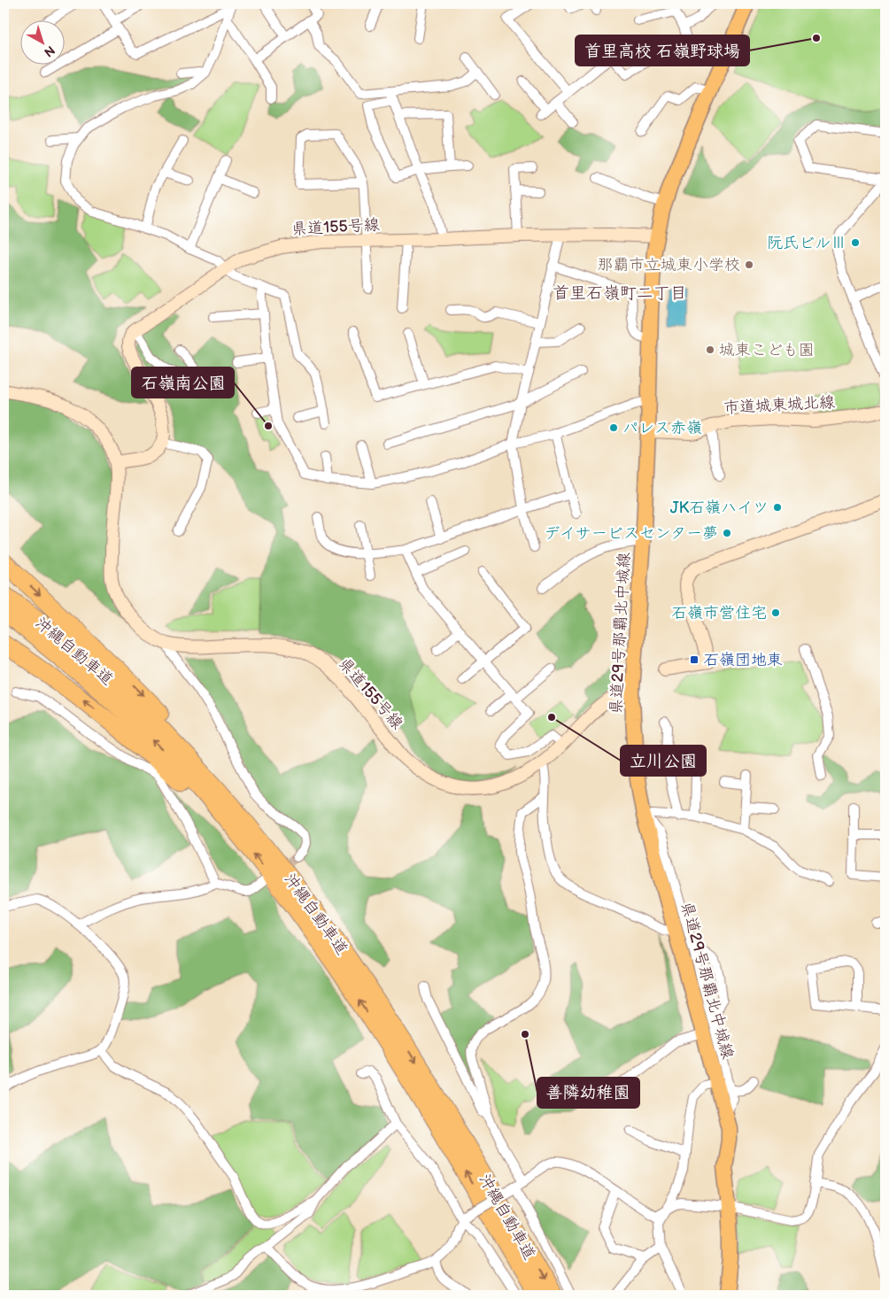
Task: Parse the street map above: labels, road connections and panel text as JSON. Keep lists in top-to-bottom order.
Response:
{
  "streets": {
    "highway": ["沖縄自動車道"],
    "main road": ["県道155号線", "市道城東城北線", "県道29号那覇北中城線"]
  },
  "crossings": [
    ["県道155号線", "県道29号那覇北中城線"],
    ["市道城東城北線", "県道29号那覇北中城線"]
  ],
  "districts": ["首里石嶺町二丁目"],
  "places": {
    "other": [
      "首里高校 石嶺野球場",
      "阮氏ビルⅢ",
      "那覇市立城東小学校",
      "城東こども園",
      "石嶺南公園",
      "パレス赤嶺",
      "JK石嶺ハイツ",
      "デイサービスセンター夢",
      "石嶺市営住宅",
      "立川公園",
      "善隣幼稚園"
    ],
    "transit": ["石嶺団地東"]
  },
  "north": "bottom right"
}
